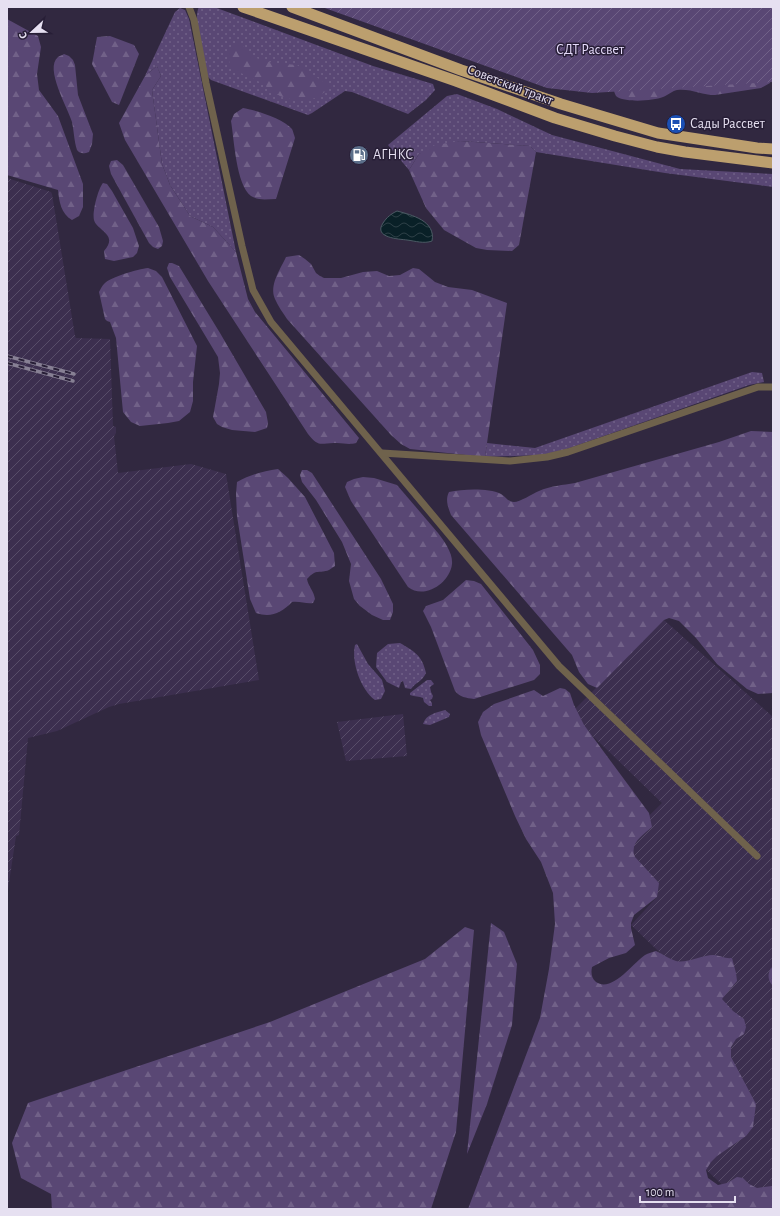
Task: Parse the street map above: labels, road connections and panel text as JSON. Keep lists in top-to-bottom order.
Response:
{
  "streets": {
    "highway": ["Советский тракт"]
  },
  "parks": ["СДТ Рассвет"],
  "places": {
    "bus stop": ["Сады Рассвет"],
    "fuel station": ["АГНКС"]
  },
  "scale_bar": "100 m",
  "north": "left"
}
